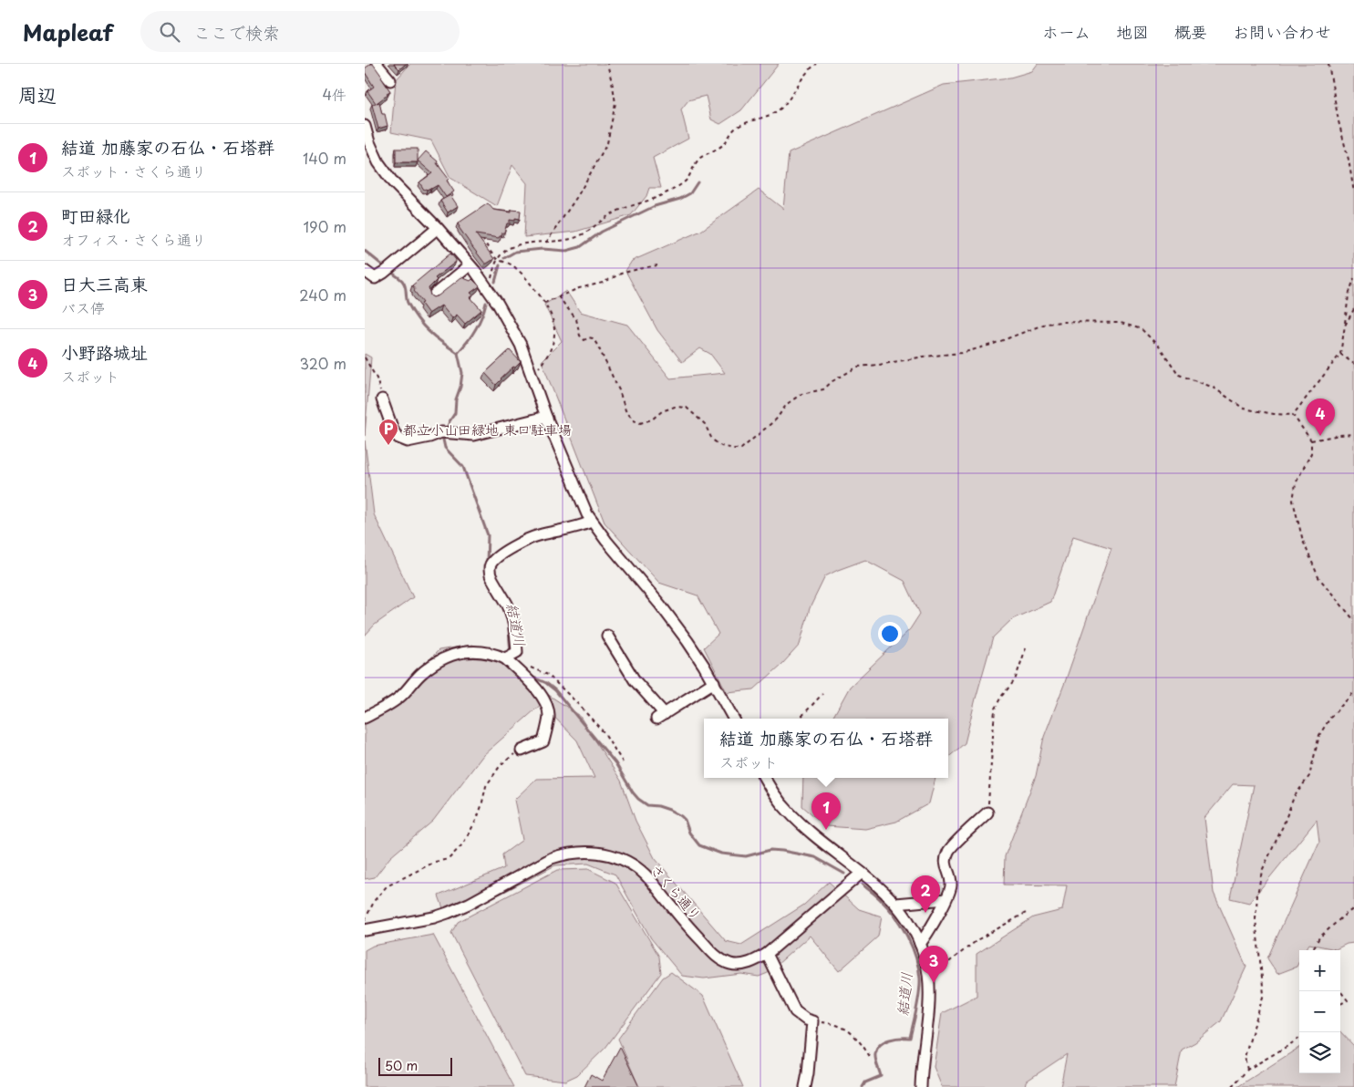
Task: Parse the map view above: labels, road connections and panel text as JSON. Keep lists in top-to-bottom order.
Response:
{
  "streets": {
    "street": ["さくら通り"]
  },
  "water": ["結道川"],
  "places": {
    "parking": ["都立小山田緑地 東口駐車場"]
  },
  "scale_bar": "50 m",
  "page": {
    "header": "Mapleaf",
    "search": "ここで検索",
    "nav": [
      "ホーム",
      "地図",
      "概要",
      "お問い合わせ"
    ],
    "heading": ["周辺", "4件"],
    "list": [
      {
        "mark": "1",
        "name": "結道 加藤家の石仏・石塔群",
        "note": "スポット · さくら通り",
        "value": "140 m"
      },
      {
        "mark": "2",
        "name": "町田緑化",
        "note": "オフィス · さくら通り",
        "value": "190 m"
      },
      {
        "mark": "3",
        "name": "日大三高東",
        "note": "バス停",
        "value": "240 m"
      },
      {
        "mark": "4",
        "name": "小野路城址",
        "note": "スポット",
        "value": "320 m"
      }
    ],
    "pins": [
      "4",
      "1",
      "2",
      "3"
    ],
    "popup": ["結道 加藤家の石仏・石塔群", "スポット"],
    "map_buttons": ["+", "−"],
    "scale": "50 m"
  }
}
